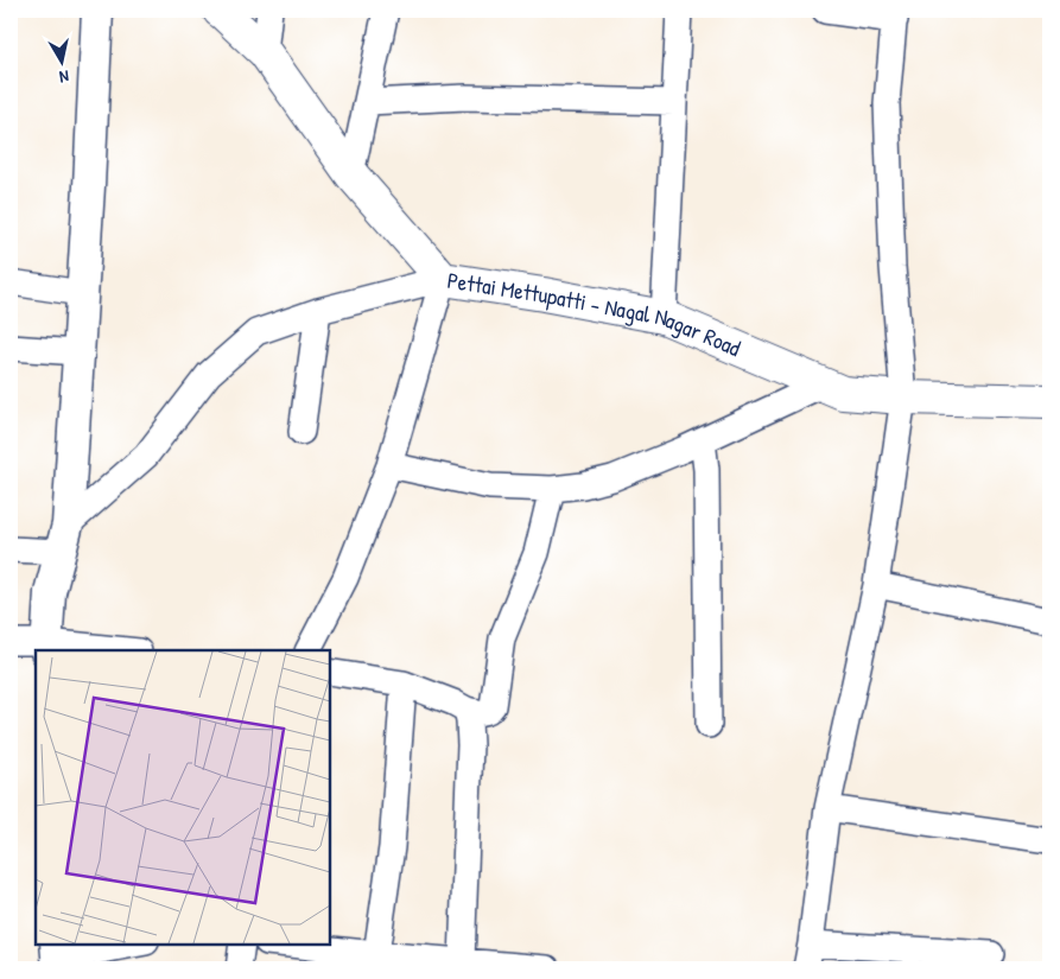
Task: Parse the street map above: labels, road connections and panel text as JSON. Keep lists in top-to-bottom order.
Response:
{
  "streets": {
    "main road": ["Pettai Mettupatti - Nagal Nagar Road"]
  },
  "north": "bottom"
}
